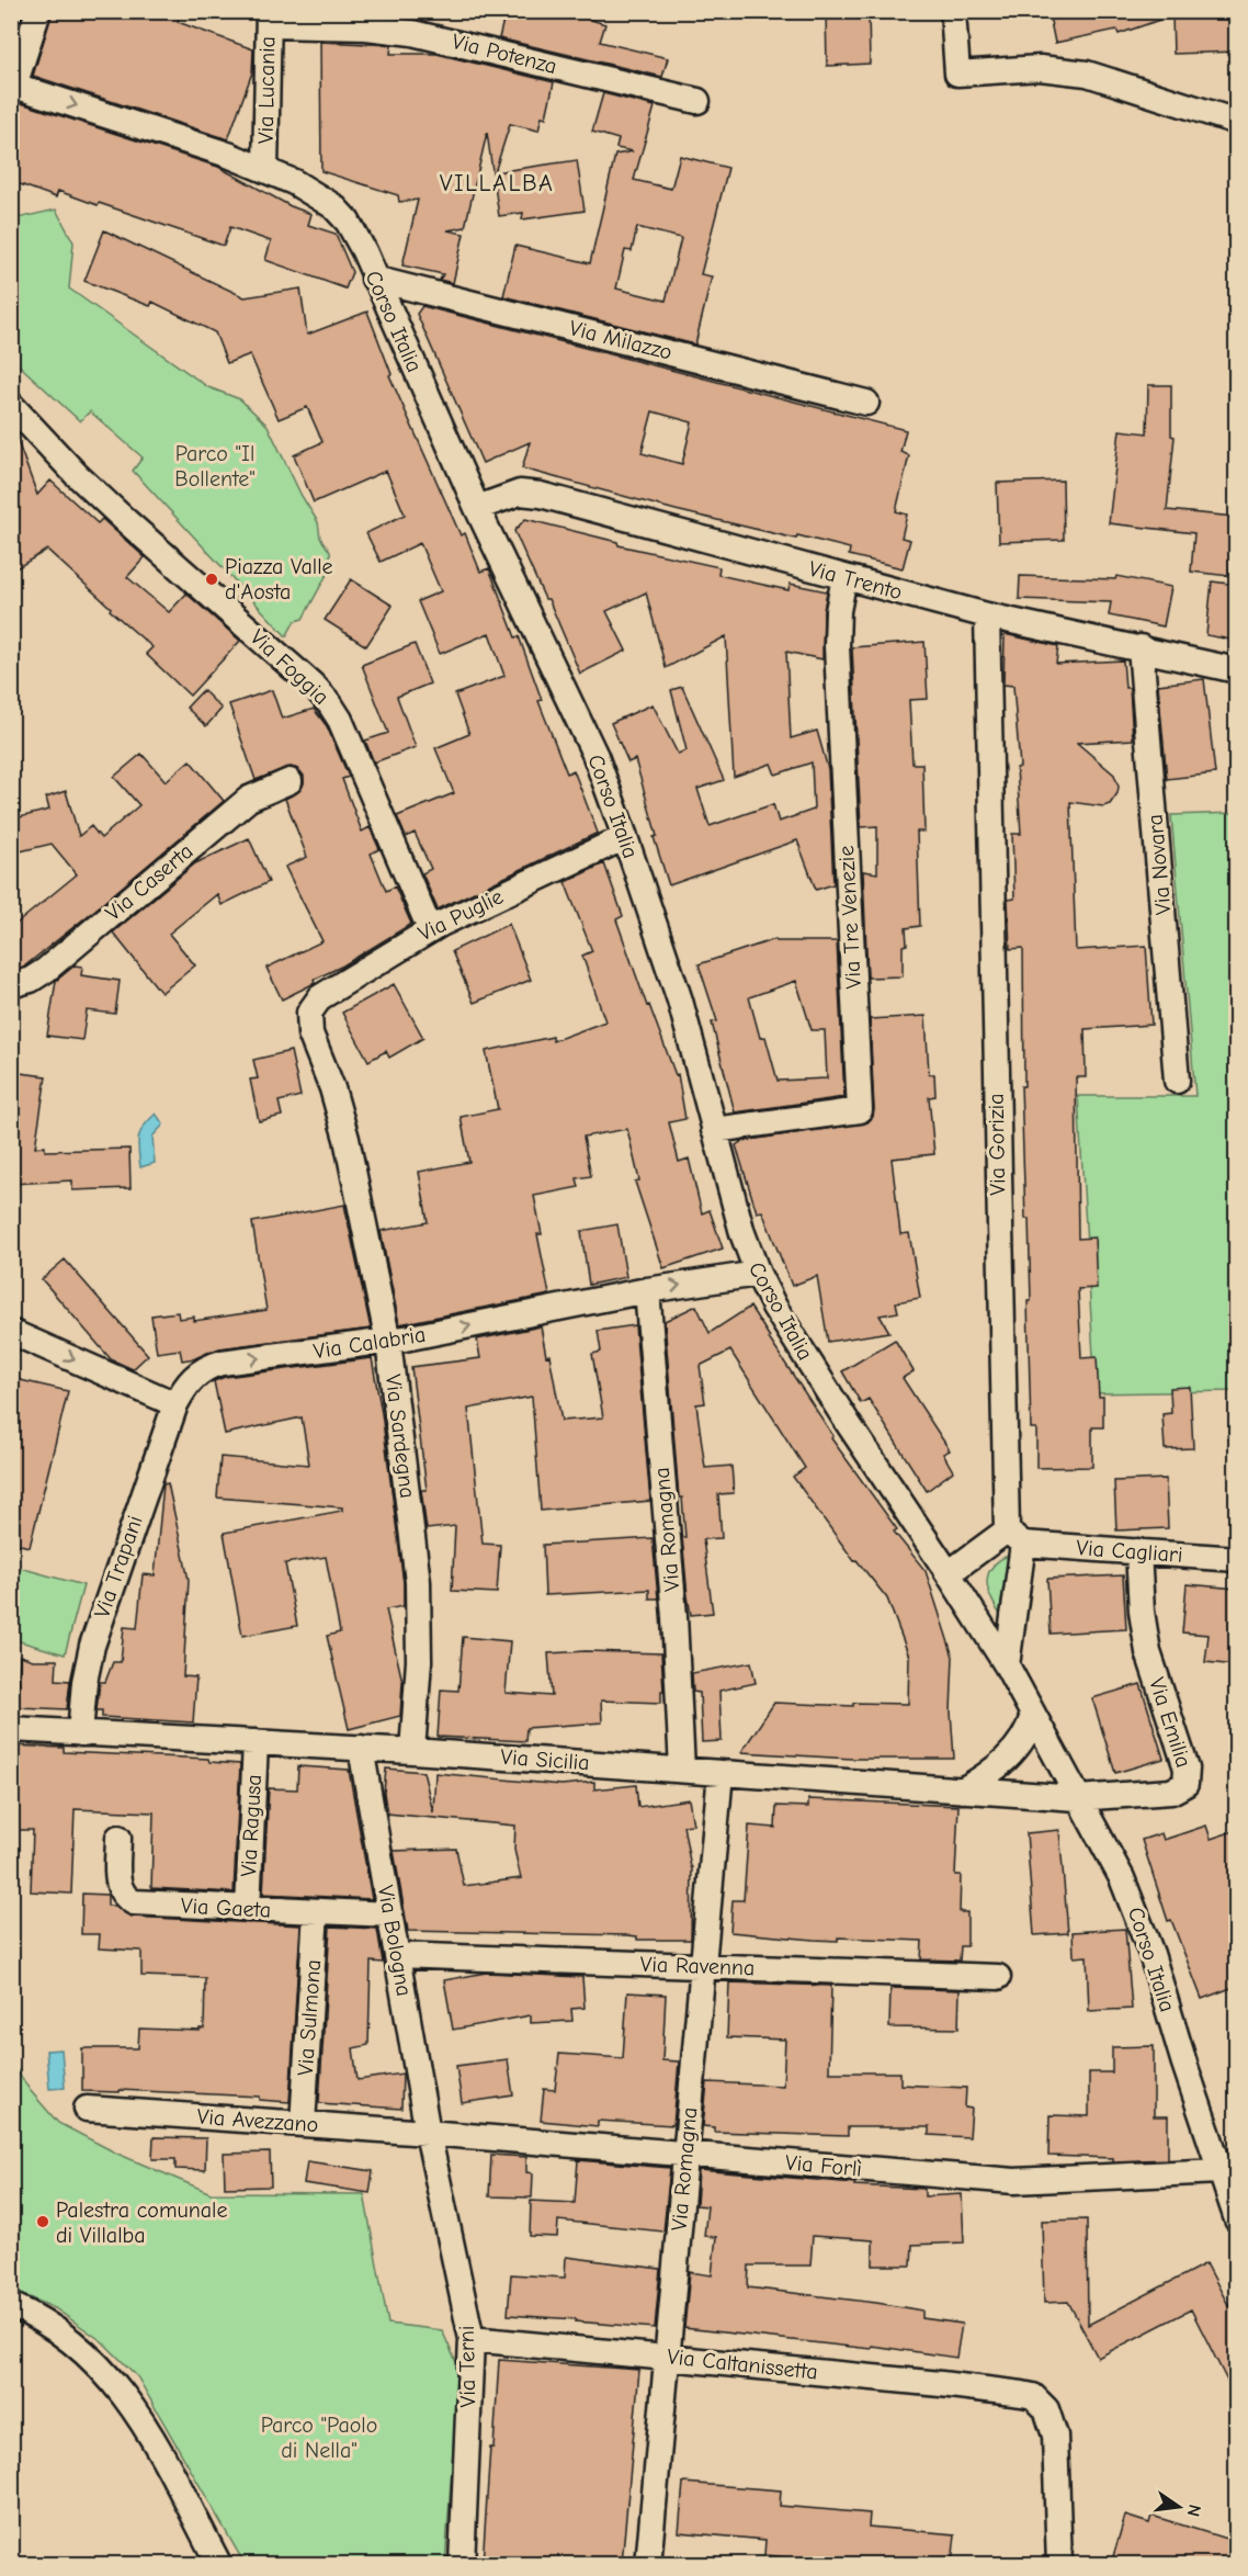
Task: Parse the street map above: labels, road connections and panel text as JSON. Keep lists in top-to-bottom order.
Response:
{
  "streets": {
    "street": [
      "Via Potenza",
      "Via Lucania",
      "Corso Italia",
      "Via Milazzo",
      "Via Trento",
      "Via Foggia",
      "Via Novara",
      "Via Caserta",
      "Via Puglie",
      "Via Tre Venezie",
      "Via Gorizia",
      "Via Calabria",
      "Via Sardegna",
      "Via Romagna",
      "Via Cagliari",
      "Via Trapani",
      "Via Emilia",
      "Via Sicilia",
      "Via Ragusa",
      "Via Gaeta",
      "Via Bologna",
      "Via Ravenna",
      "Via Sulmona",
      "Via Avezzano",
      "Via Forlì",
      "Via Caltanissetta",
      "Via Terni"
    ]
  },
  "crossings": [
    ["Via Potenza", "Via Lucania"],
    ["Via Lucania", "Corso Italia"],
    ["Corso Italia", "Via Milazzo"],
    ["Corso Italia", "Via Trento"],
    ["Corso Italia", "Via Puglie"],
    ["Corso Italia", "Via Tre Venezie"],
    ["Corso Italia", "Via Gorizia"],
    ["Corso Italia", "Via Calabria"],
    ["Corso Italia", "Via Emilia"],
    ["Corso Italia", "Via Sicilia"],
    ["Corso Italia", "Via Forlì"],
    ["Via Trento", "Via Novara"],
    ["Via Trento", "Via Tre Venezie"],
    ["Via Trento", "Via Gorizia"],
    ["Via Foggia", "Via Puglie"],
    ["Via Puglie", "Via Sardegna"],
    ["Via Gorizia", "Via Cagliari"],
    ["Via Calabria", "Via Sardegna"],
    ["Via Calabria", "Via Romagna"],
    ["Via Calabria", "Via Trapani"],
    ["Via Sardegna", "Via Sicilia"],
    ["Via Romagna", "Via Sicilia"],
    ["Via Romagna", "Via Ravenna"],
    ["Via Romagna", "Via Forlì"],
    ["Via Romagna", "Via Caltanissetta"],
    ["Via Cagliari", "Via Emilia"],
    ["Via Trapani", "Via Sicilia"],
    ["Via Emilia", "Via Sicilia"],
    ["Via Sicilia", "Via Ragusa"],
    ["Via Sicilia", "Via Bologna"],
    ["Via Ragusa", "Via Gaeta"],
    ["Via Gaeta", "Via Bologna"],
    ["Via Gaeta", "Via Sulmona"],
    ["Via Bologna", "Via Ravenna"],
    ["Via Bologna", "Via Avezzano"],
    ["Via Bologna", "Via Forlì"],
    ["Via Bologna", "Via Terni"],
    ["Via Sulmona", "Via Avezzano"],
    ["Via Avezzano", "Via Forlì"],
    ["Via Avezzano", "Via Terni"],
    ["Via Forlì", "Via Terni"],
    ["Via Caltanissetta", "Via Terni"]
  ],
  "one_way": ["Via Calabria"],
  "districts": ["VILLALBA"],
  "parks": ["Parco \"Il Bollente\"", "Parco \"Paolo di Nella\""],
  "places": ["Piazza Valle d'Aosta", "Palestra comunale di Villalba"],
  "north": "right"
}
